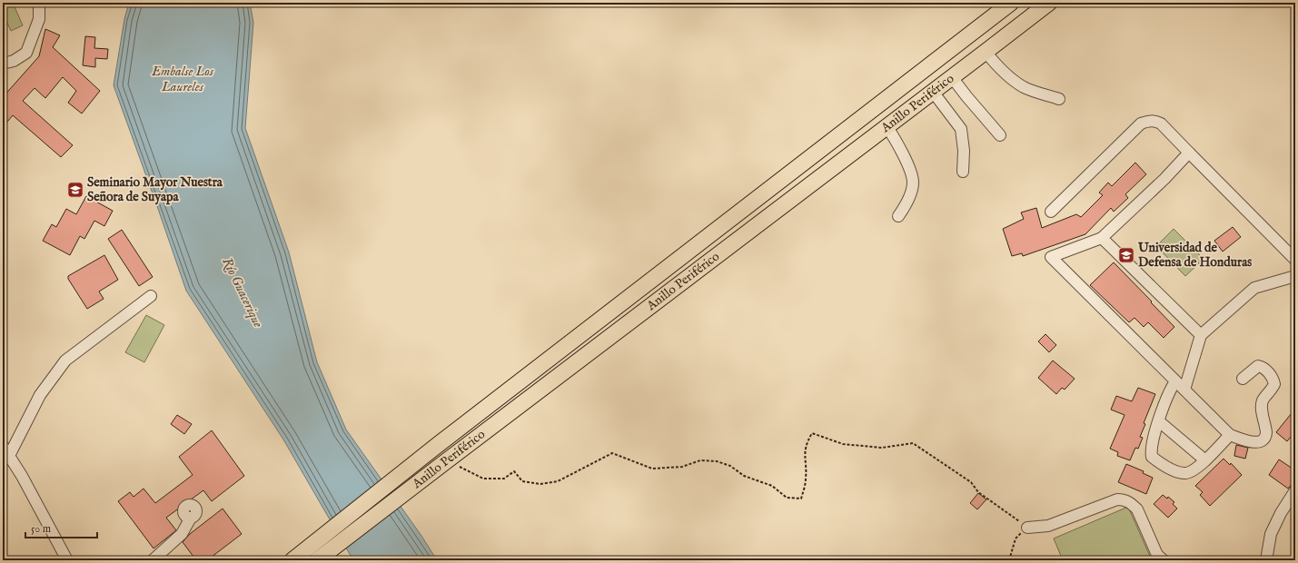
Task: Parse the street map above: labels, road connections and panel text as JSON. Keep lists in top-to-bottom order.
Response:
{
  "streets": {
    "highway": ["Anillo Periférico"]
  },
  "water": ["Embalse Los Laureles", "Río Guacerique"],
  "places": {
    "school or university": ["Seminario Mayor Nuestra Señora de Suyapa", "Universidad de Defensa de Honduras"]
  },
  "scale_bar": "50 m"
}
